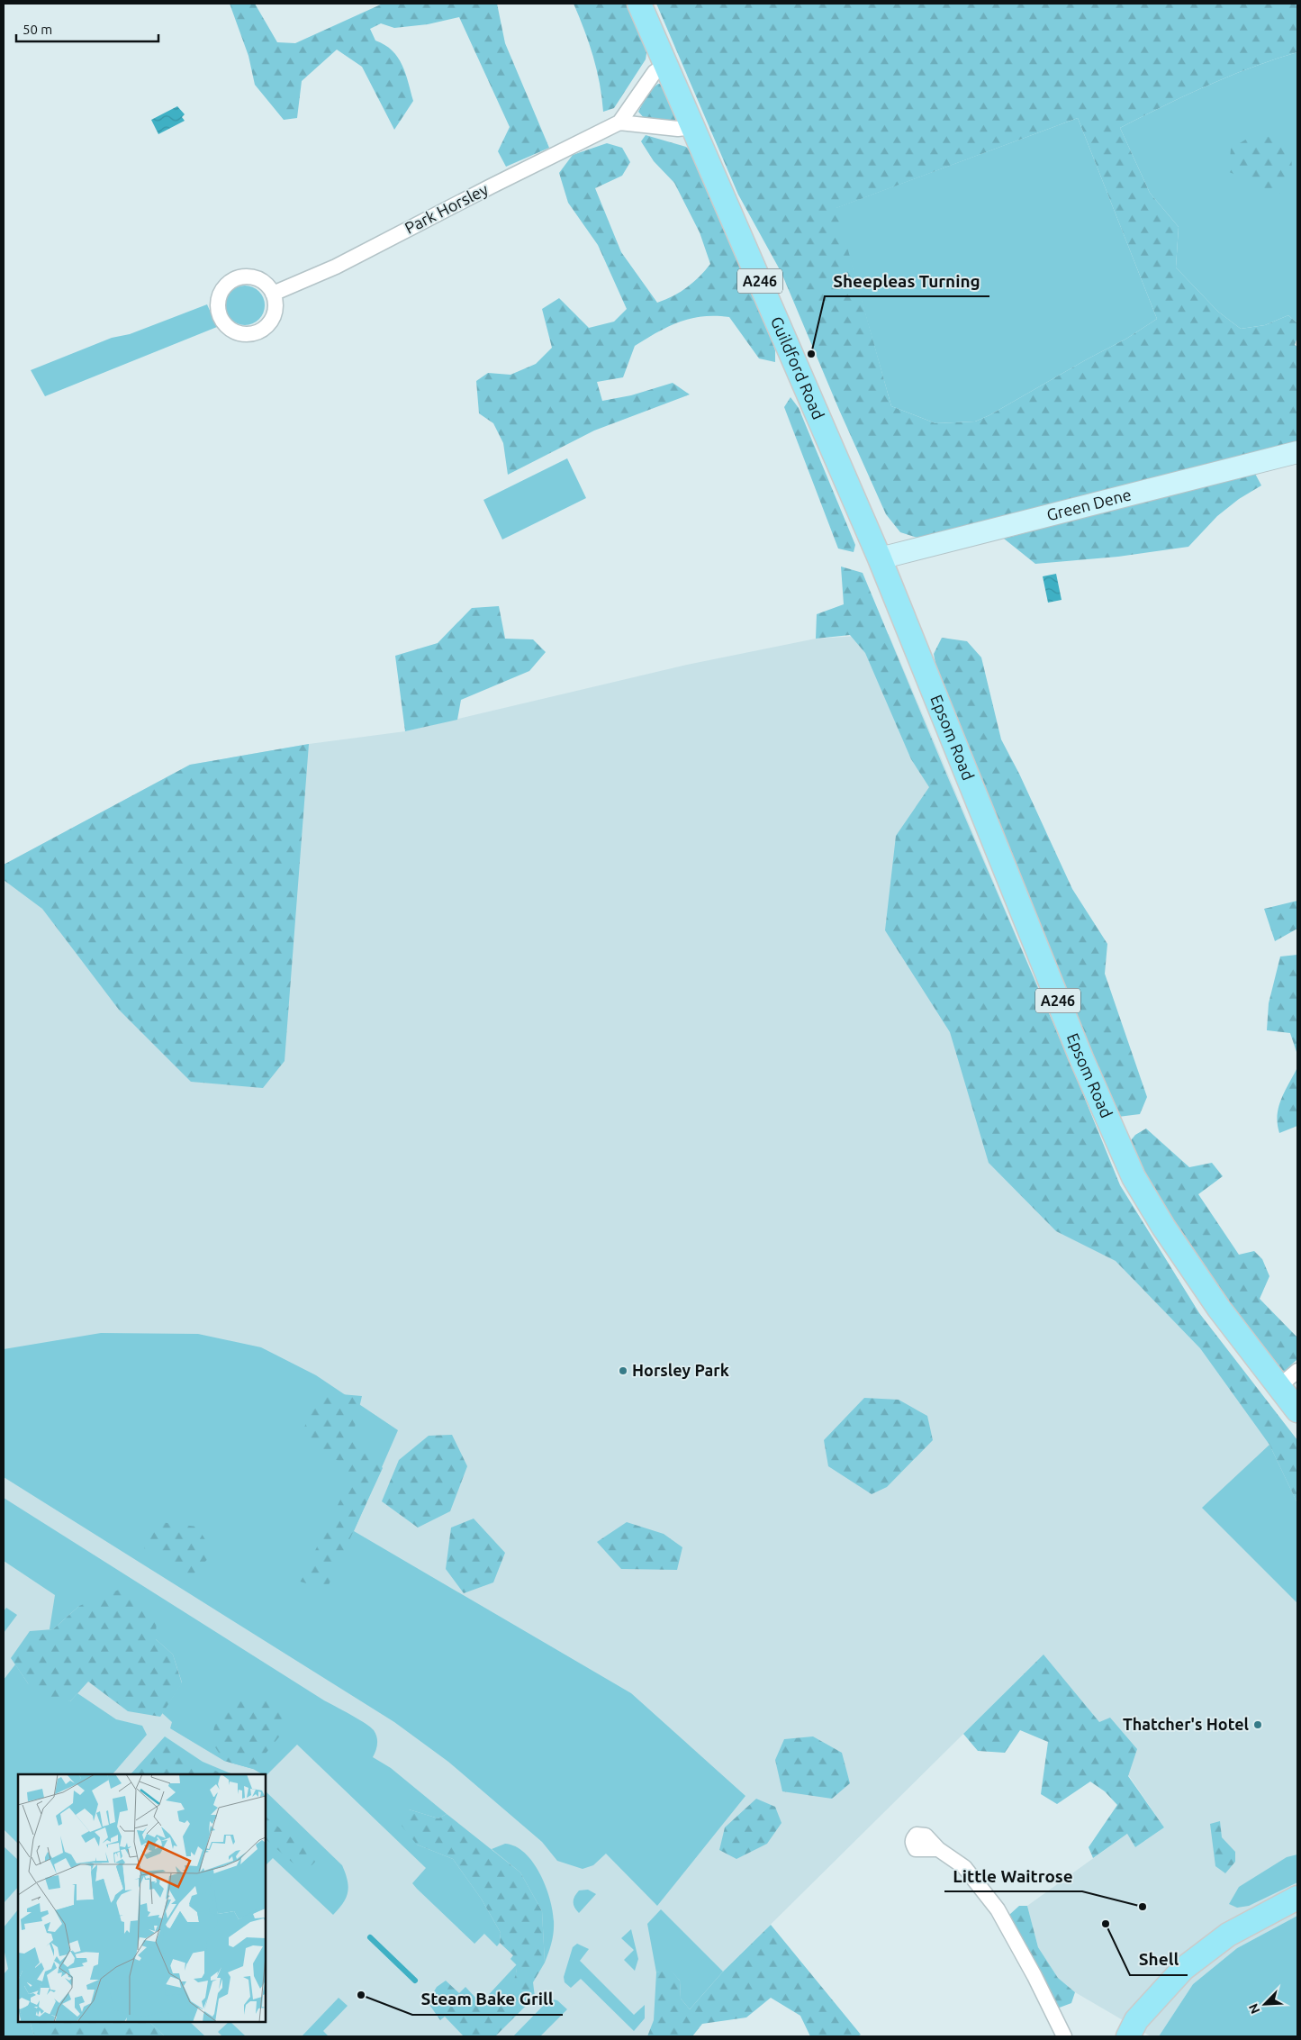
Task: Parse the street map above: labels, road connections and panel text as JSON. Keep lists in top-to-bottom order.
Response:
{
  "streets": {
    "main road": ["A246", "Guildford Road", "Epsom Road"],
    "street": ["Park Horsley", "Green Dene"]
  },
  "crossings": [
    ["Park Horsley", "Guildford Road"],
    ["Guildford Road", "Green Dene"],
    ["Guildford Road", "Epsom Road"],
    ["Green Dene", "Epsom Road"]
  ],
  "places": [
    "Sheepleas Turning",
    "Horsley Park",
    "Thatcher's Hotel",
    "Little Waitrose",
    "Shell",
    "Steam Bake Grill"
  ],
  "scale_bar": "50 m",
  "north": "bottom left"
}
